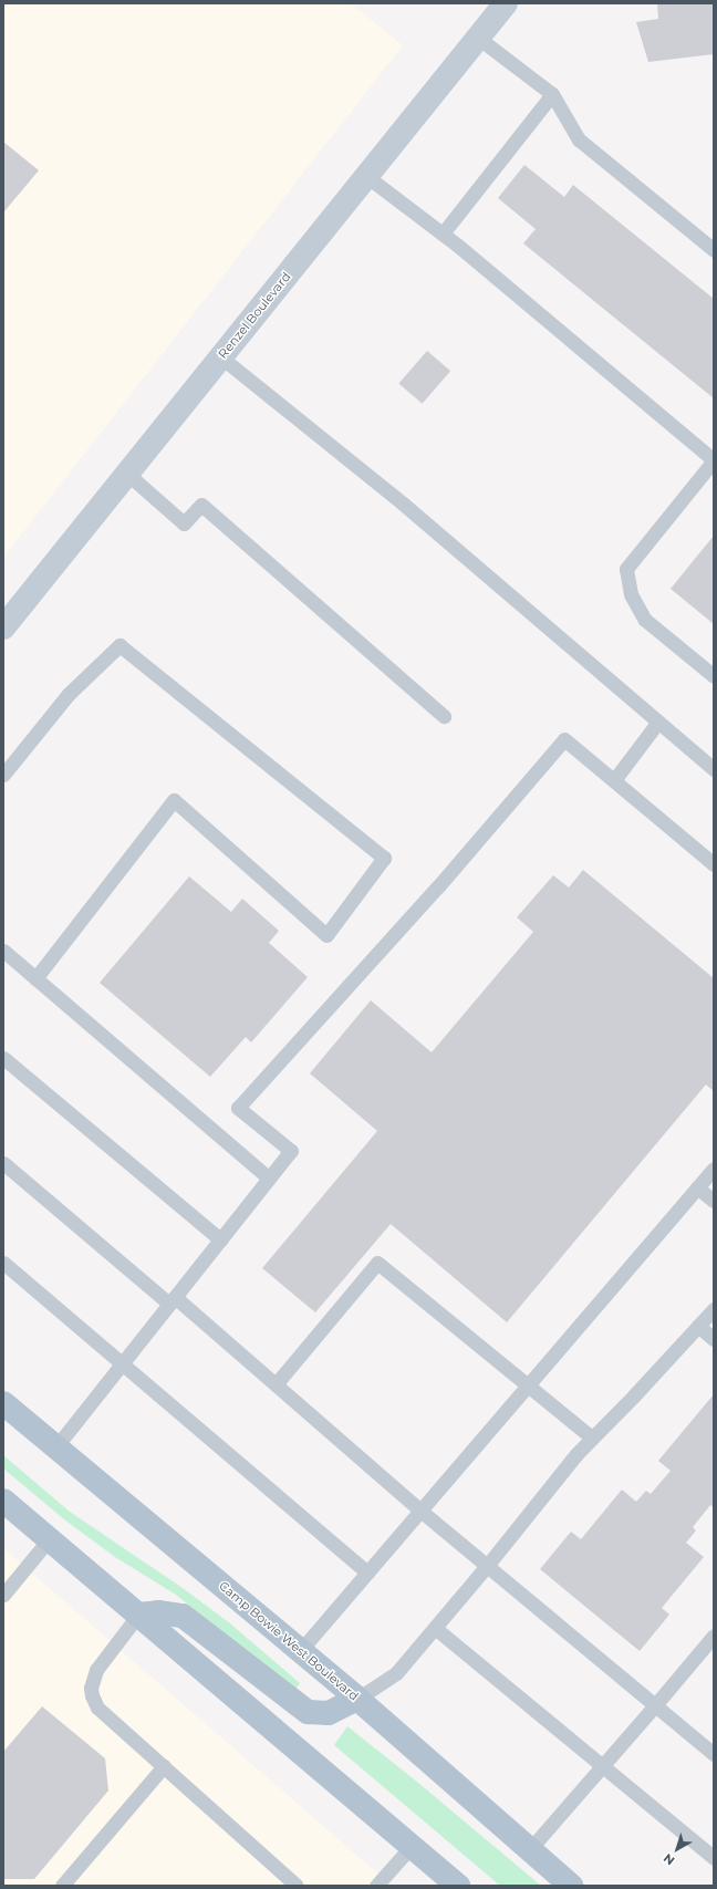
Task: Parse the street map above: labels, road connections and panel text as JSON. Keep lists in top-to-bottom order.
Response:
{
  "streets": {
    "main road": ["Camp Bowie West Boulevard"],
    "street": ["Renzel Boulevard"]
  },
  "north": "bottom left"
}
